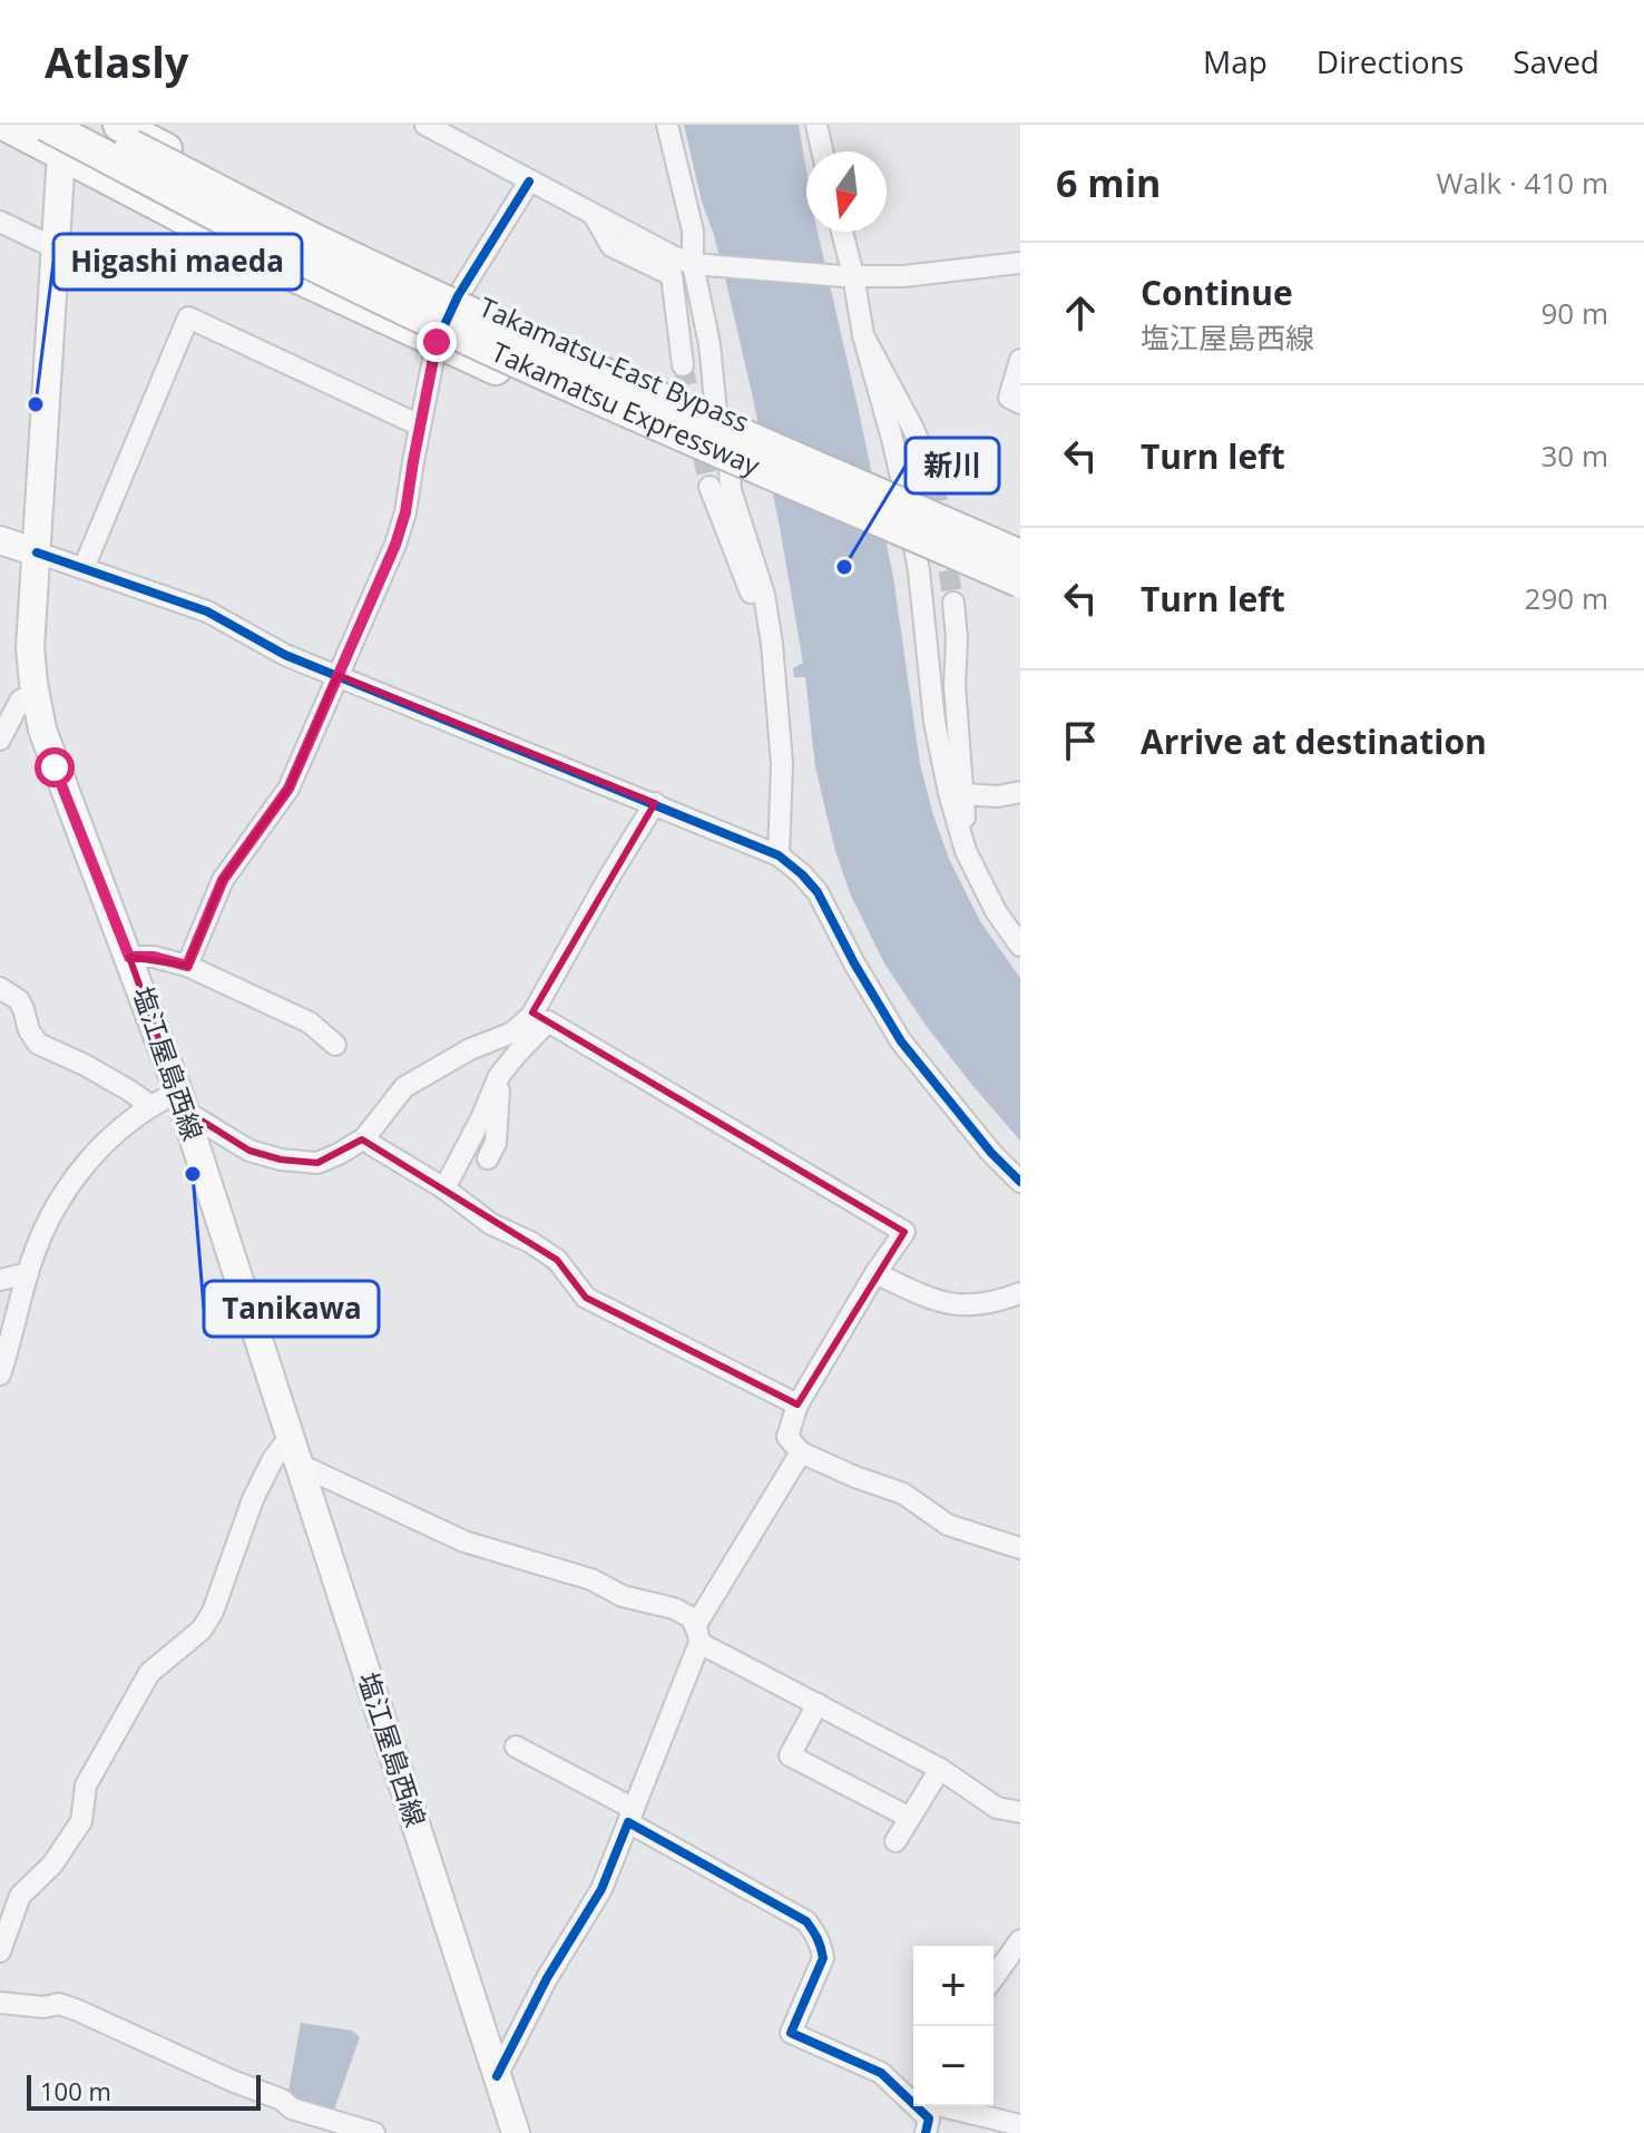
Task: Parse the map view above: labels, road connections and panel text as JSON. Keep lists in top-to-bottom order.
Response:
{
  "streets": {
    "highway": ["Takamatsu-East Bypass", "Takamatsu Expressway"],
    "main road": ["塩江屋島西線"]
  },
  "crossings": [
    ["Takamatsu-East Bypass", "塩江屋島西線"]
  ],
  "places": ["Higashi maeda", "新川", "Tanikawa"],
  "scale_bar": "100 m",
  "north": "bottom",
  "page": {
    "header": "Atlasly",
    "nav": ["Map", "Directions", "Saved"],
    "heading": ["6 min", "Walk · 410 m"],
    "list": [
      ["Continue", "塩江屋島西線", "90 m"],
      ["Turn left", "30 m"],
      ["Turn left", "290 m"],
      "Arrive at destination"
    ],
    "map_buttons": ["+", "−"],
    "scale": "100 m"
  }
}
